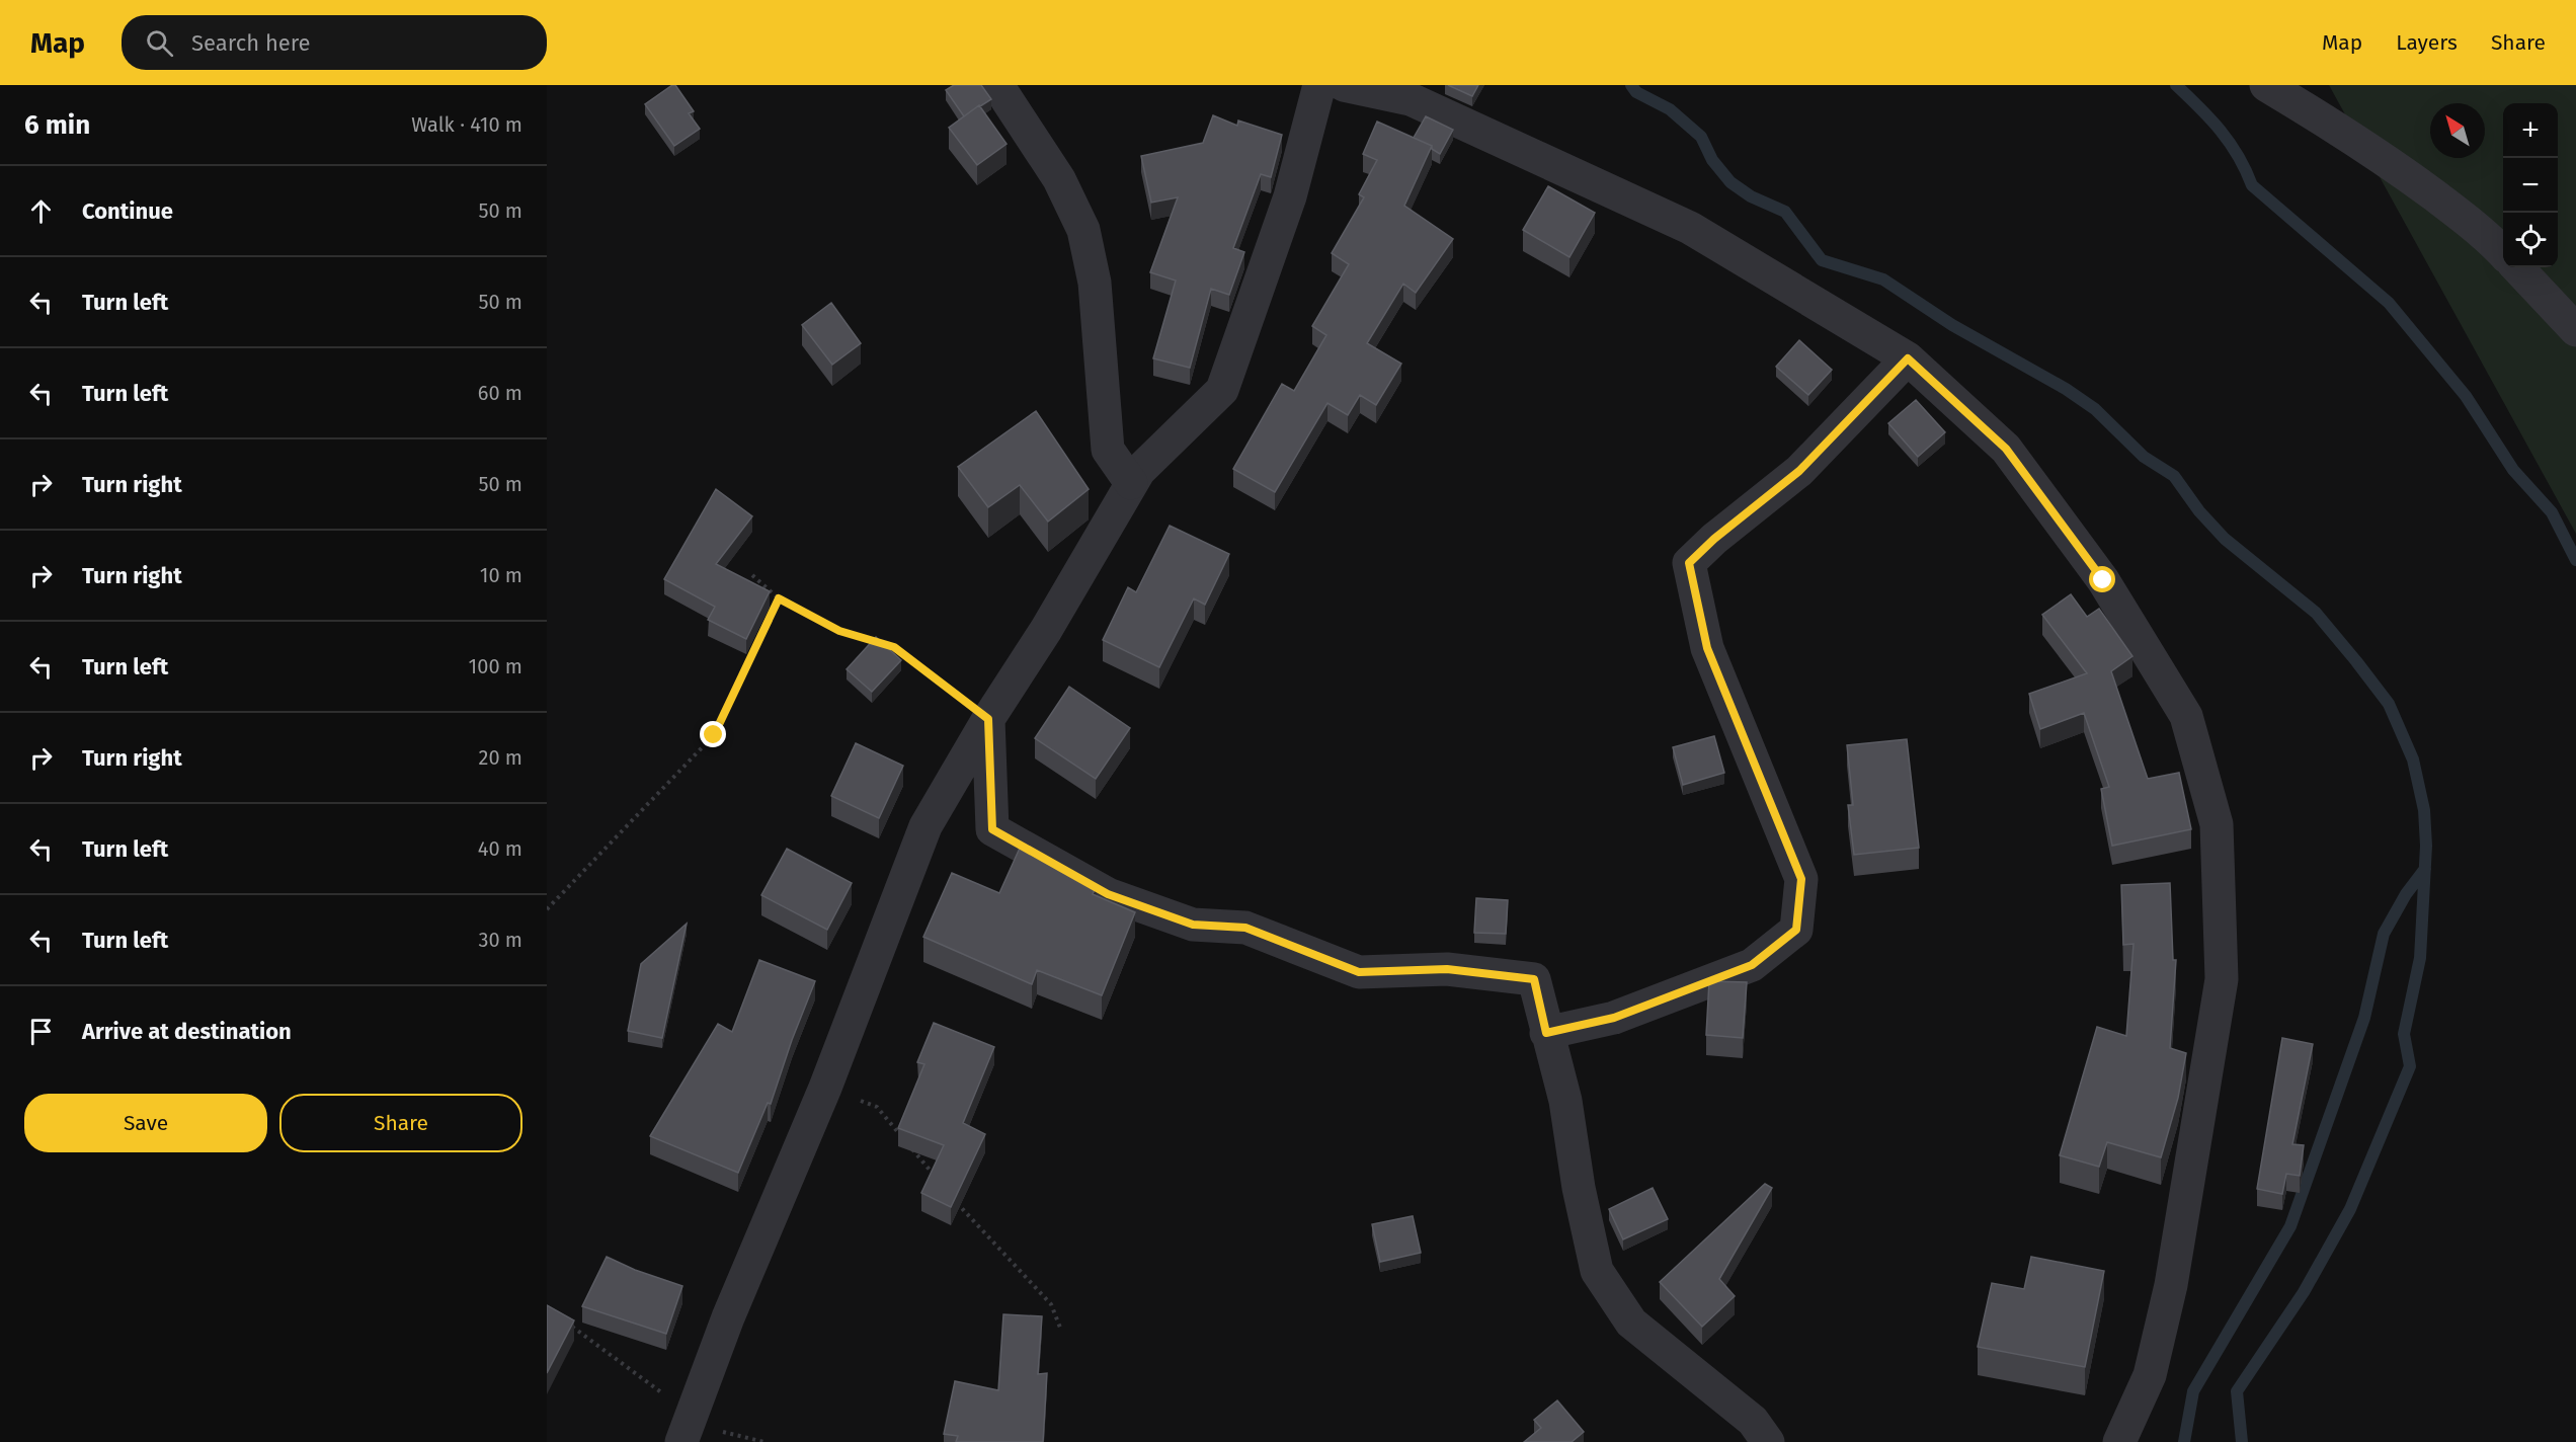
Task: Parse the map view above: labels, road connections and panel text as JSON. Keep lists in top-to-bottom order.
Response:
{
  "north": "top left",
  "page": {
    "header": "Map",
    "search": "Search here",
    "nav": ["Map", "Layers", "Share"],
    "heading": ["6 min", "Walk · 410 m"],
    "map_buttons": ["+", "−"],
    "list": [
      ["Continue", "50 m"],
      ["Turn left", "50 m"],
      ["Turn left", "60 m"],
      ["Turn right", "50 m"],
      ["Turn right", "10 m"],
      ["Turn left", "100 m"],
      ["Turn right", "20 m"],
      ["Turn left", "40 m"],
      ["Turn left", "30 m"],
      "Arrive at destination"
    ],
    "buttons": ["Save", "Share"]
  }
}
